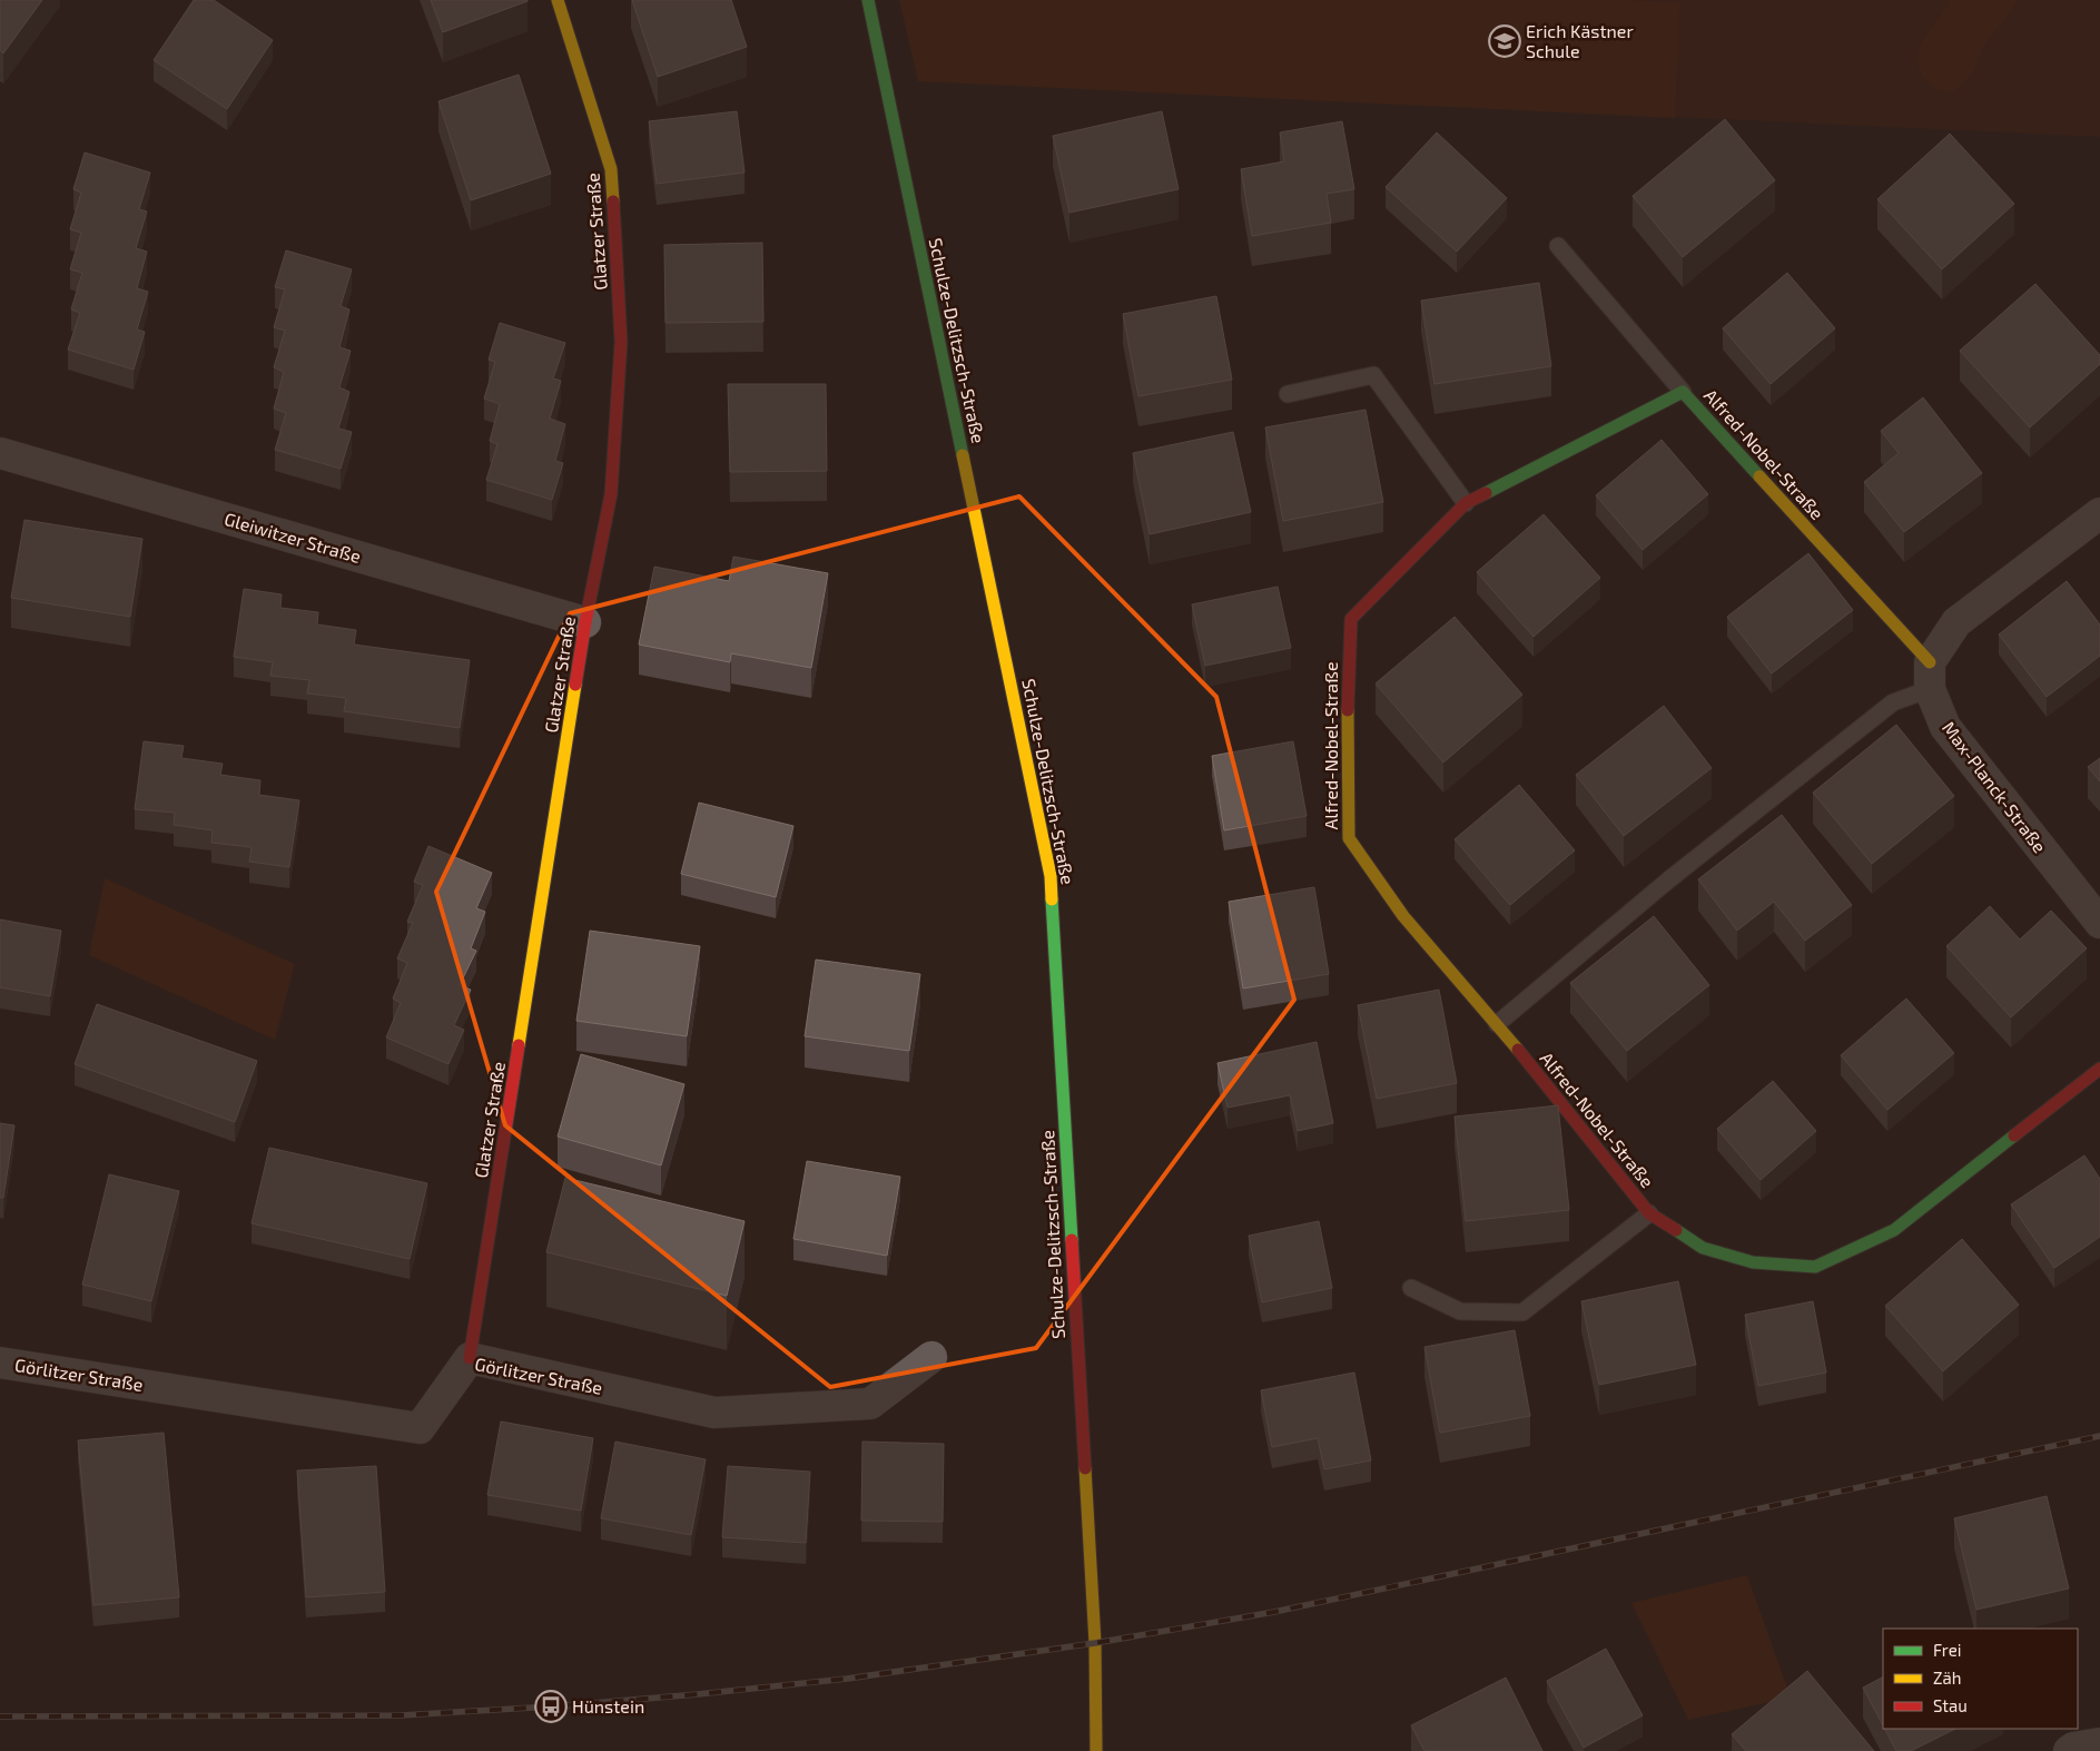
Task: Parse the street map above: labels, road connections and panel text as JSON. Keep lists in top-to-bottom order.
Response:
{
  "streets": {
    "street": [
      "Glatzer Straße",
      "Schulze-Delitzsch-Straße",
      "Alfred-Nobel-Straße",
      "Gleiwitzer Straße",
      "Max-Planck-Straße",
      "Görlitzer Straße"
    ]
  },
  "crossings": [
    ["Glatzer Straße", "Gleiwitzer Straße"],
    ["Glatzer Straße", "Görlitzer Straße"],
    ["Alfred-Nobel-Straße", "Max-Planck-Straße"]
  ],
  "places": {
    "school or university": ["Erich Kästner Schule"],
    "bus stop": ["Hünstein"]
  },
  "legend": ["Frei", "Zäh", "Stau"]
}
